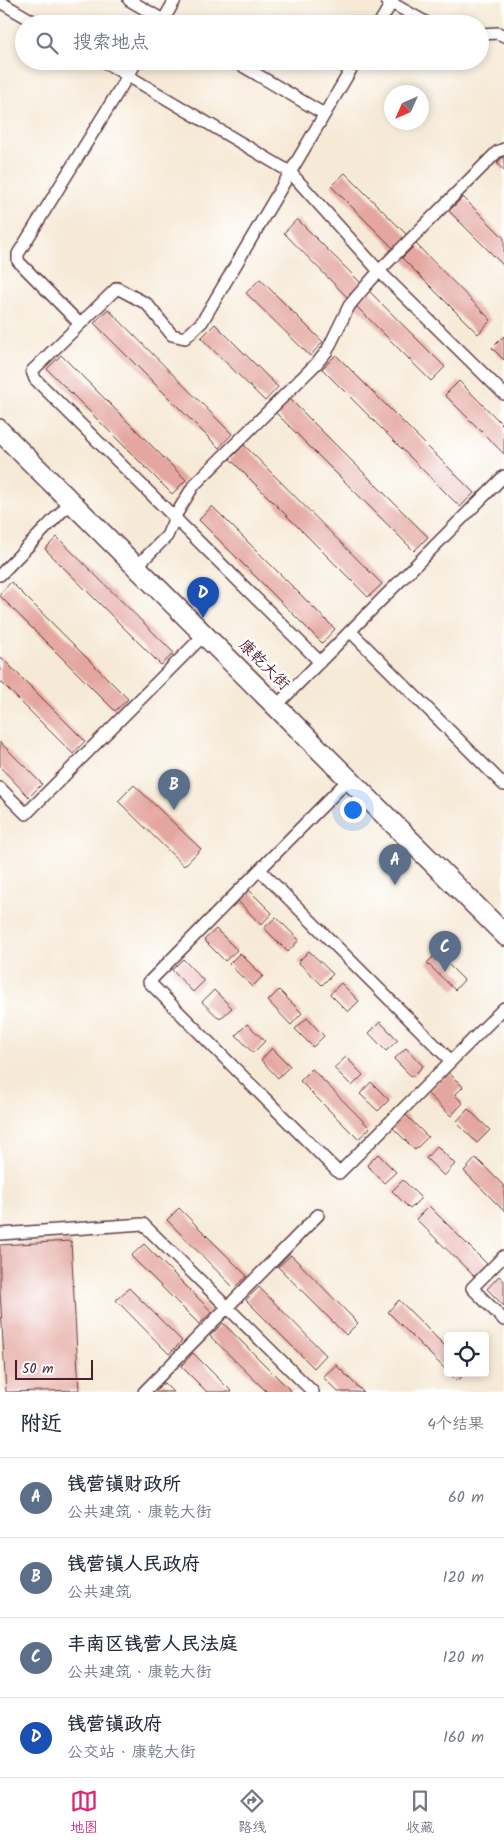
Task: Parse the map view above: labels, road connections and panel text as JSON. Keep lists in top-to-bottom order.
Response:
{
  "streets": {
    "street": ["康乾大街"]
  },
  "scale_bar": "50 m",
  "north": "bottom left",
  "page": {
    "search": "搜索地点",
    "pins": [
      "D",
      "B",
      "A",
      "C"
    ],
    "scale": "50 m",
    "heading": ["附近", "4个结果"],
    "list": [
      {
        "mark": "A",
        "name": "钱营镇财政所",
        "note": "公共建筑 · 康乾大街",
        "value": "60 m"
      },
      {
        "mark": "B",
        "name": "钱营镇人民政府",
        "note": "公共建筑",
        "value": "120 m"
      },
      {
        "mark": "C",
        "name": "丰南区钱营人民法庭",
        "note": "公共建筑 · 康乾大街",
        "value": "120 m"
      },
      {
        "mark": "D",
        "name": "钱营镇政府",
        "note": "公交站 · 康乾大街",
        "value": "160 m"
      }
    ],
    "nav": ["地图", "路线", "收藏"]
  }
}
